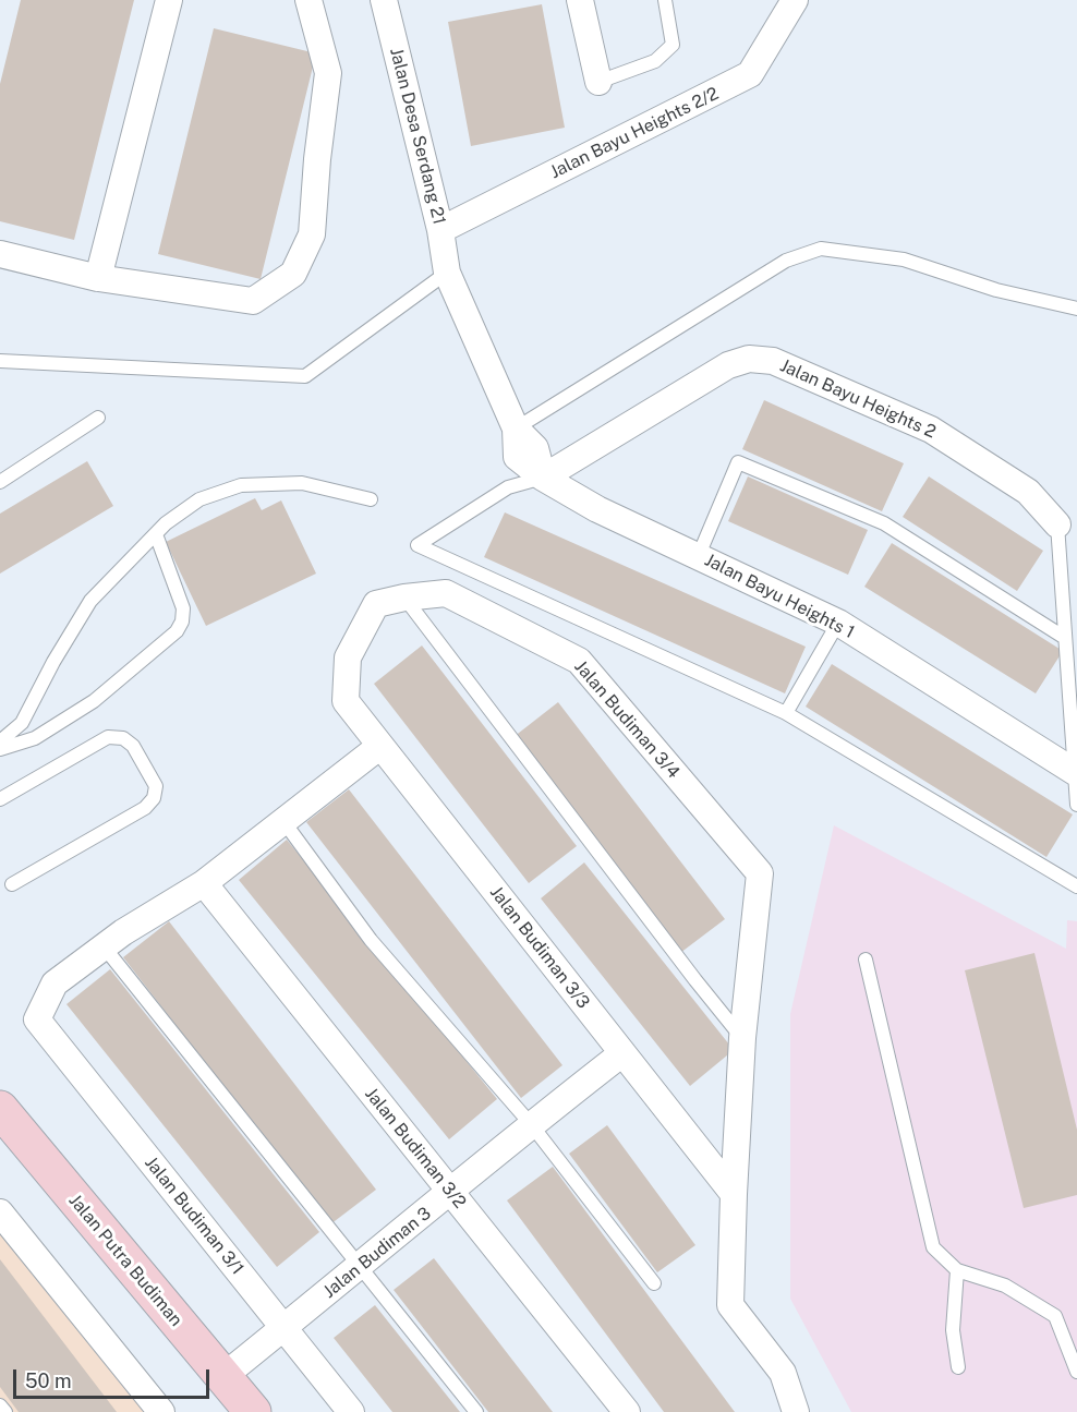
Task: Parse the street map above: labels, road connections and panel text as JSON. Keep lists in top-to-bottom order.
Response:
{
  "streets": {
    "street": [
      "Jalan Bayu Heights 2/2",
      "Jalan Desa Serdang 21",
      "Jalan Bayu Heights 2",
      "Jalan Bayu Heights 1",
      "Jalan Budiman 3/4",
      "Jalan Budiman 3/3",
      "Jalan Budiman 3/2",
      "Jalan Budiman 3/1",
      "Jalan Budiman 3",
      "Jalan Putra Budiman"
    ]
  },
  "crossings": [
    ["Jalan Bayu Heights 2/2", "Jalan Desa Serdang 21"],
    ["Jalan Desa Serdang 21", "Jalan Bayu Heights 1"],
    ["Jalan Bayu Heights 2", "Jalan Bayu Heights 1"],
    ["Jalan Budiman 3/4", "Jalan Budiman 3/3"],
    ["Jalan Budiman 3/3", "Jalan Budiman 3"],
    ["Jalan Budiman 3/2", "Jalan Budiman 3"],
    ["Jalan Budiman 3/1", "Jalan Budiman 3"],
    ["Jalan Budiman 3", "Jalan Putra Budiman"]
  ],
  "scale_bar": "50 m"
}
